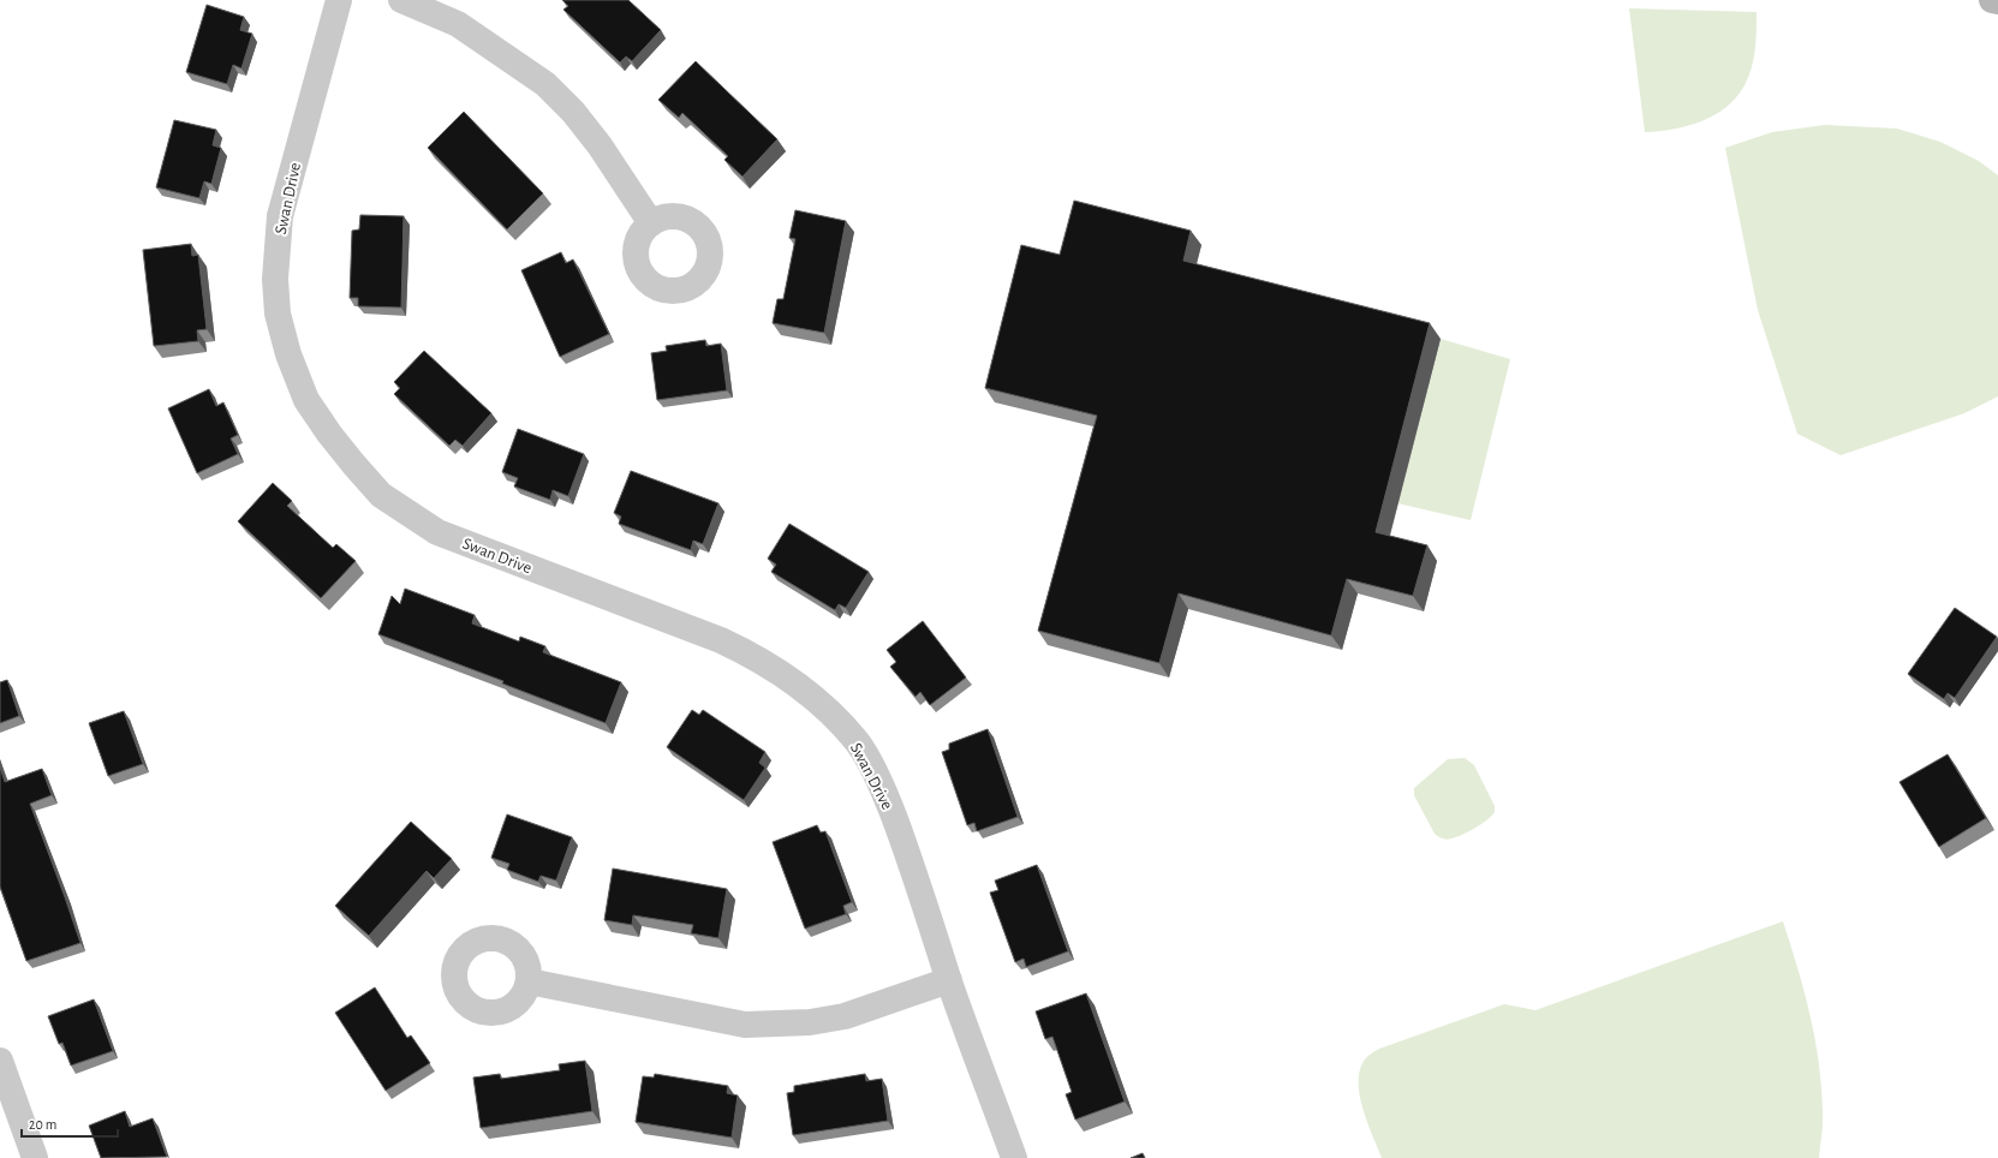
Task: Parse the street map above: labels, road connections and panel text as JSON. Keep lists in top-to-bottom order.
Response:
{
  "streets": {
    "street": ["Swan Drive"]
  },
  "scale_bar": "20 m"
}
